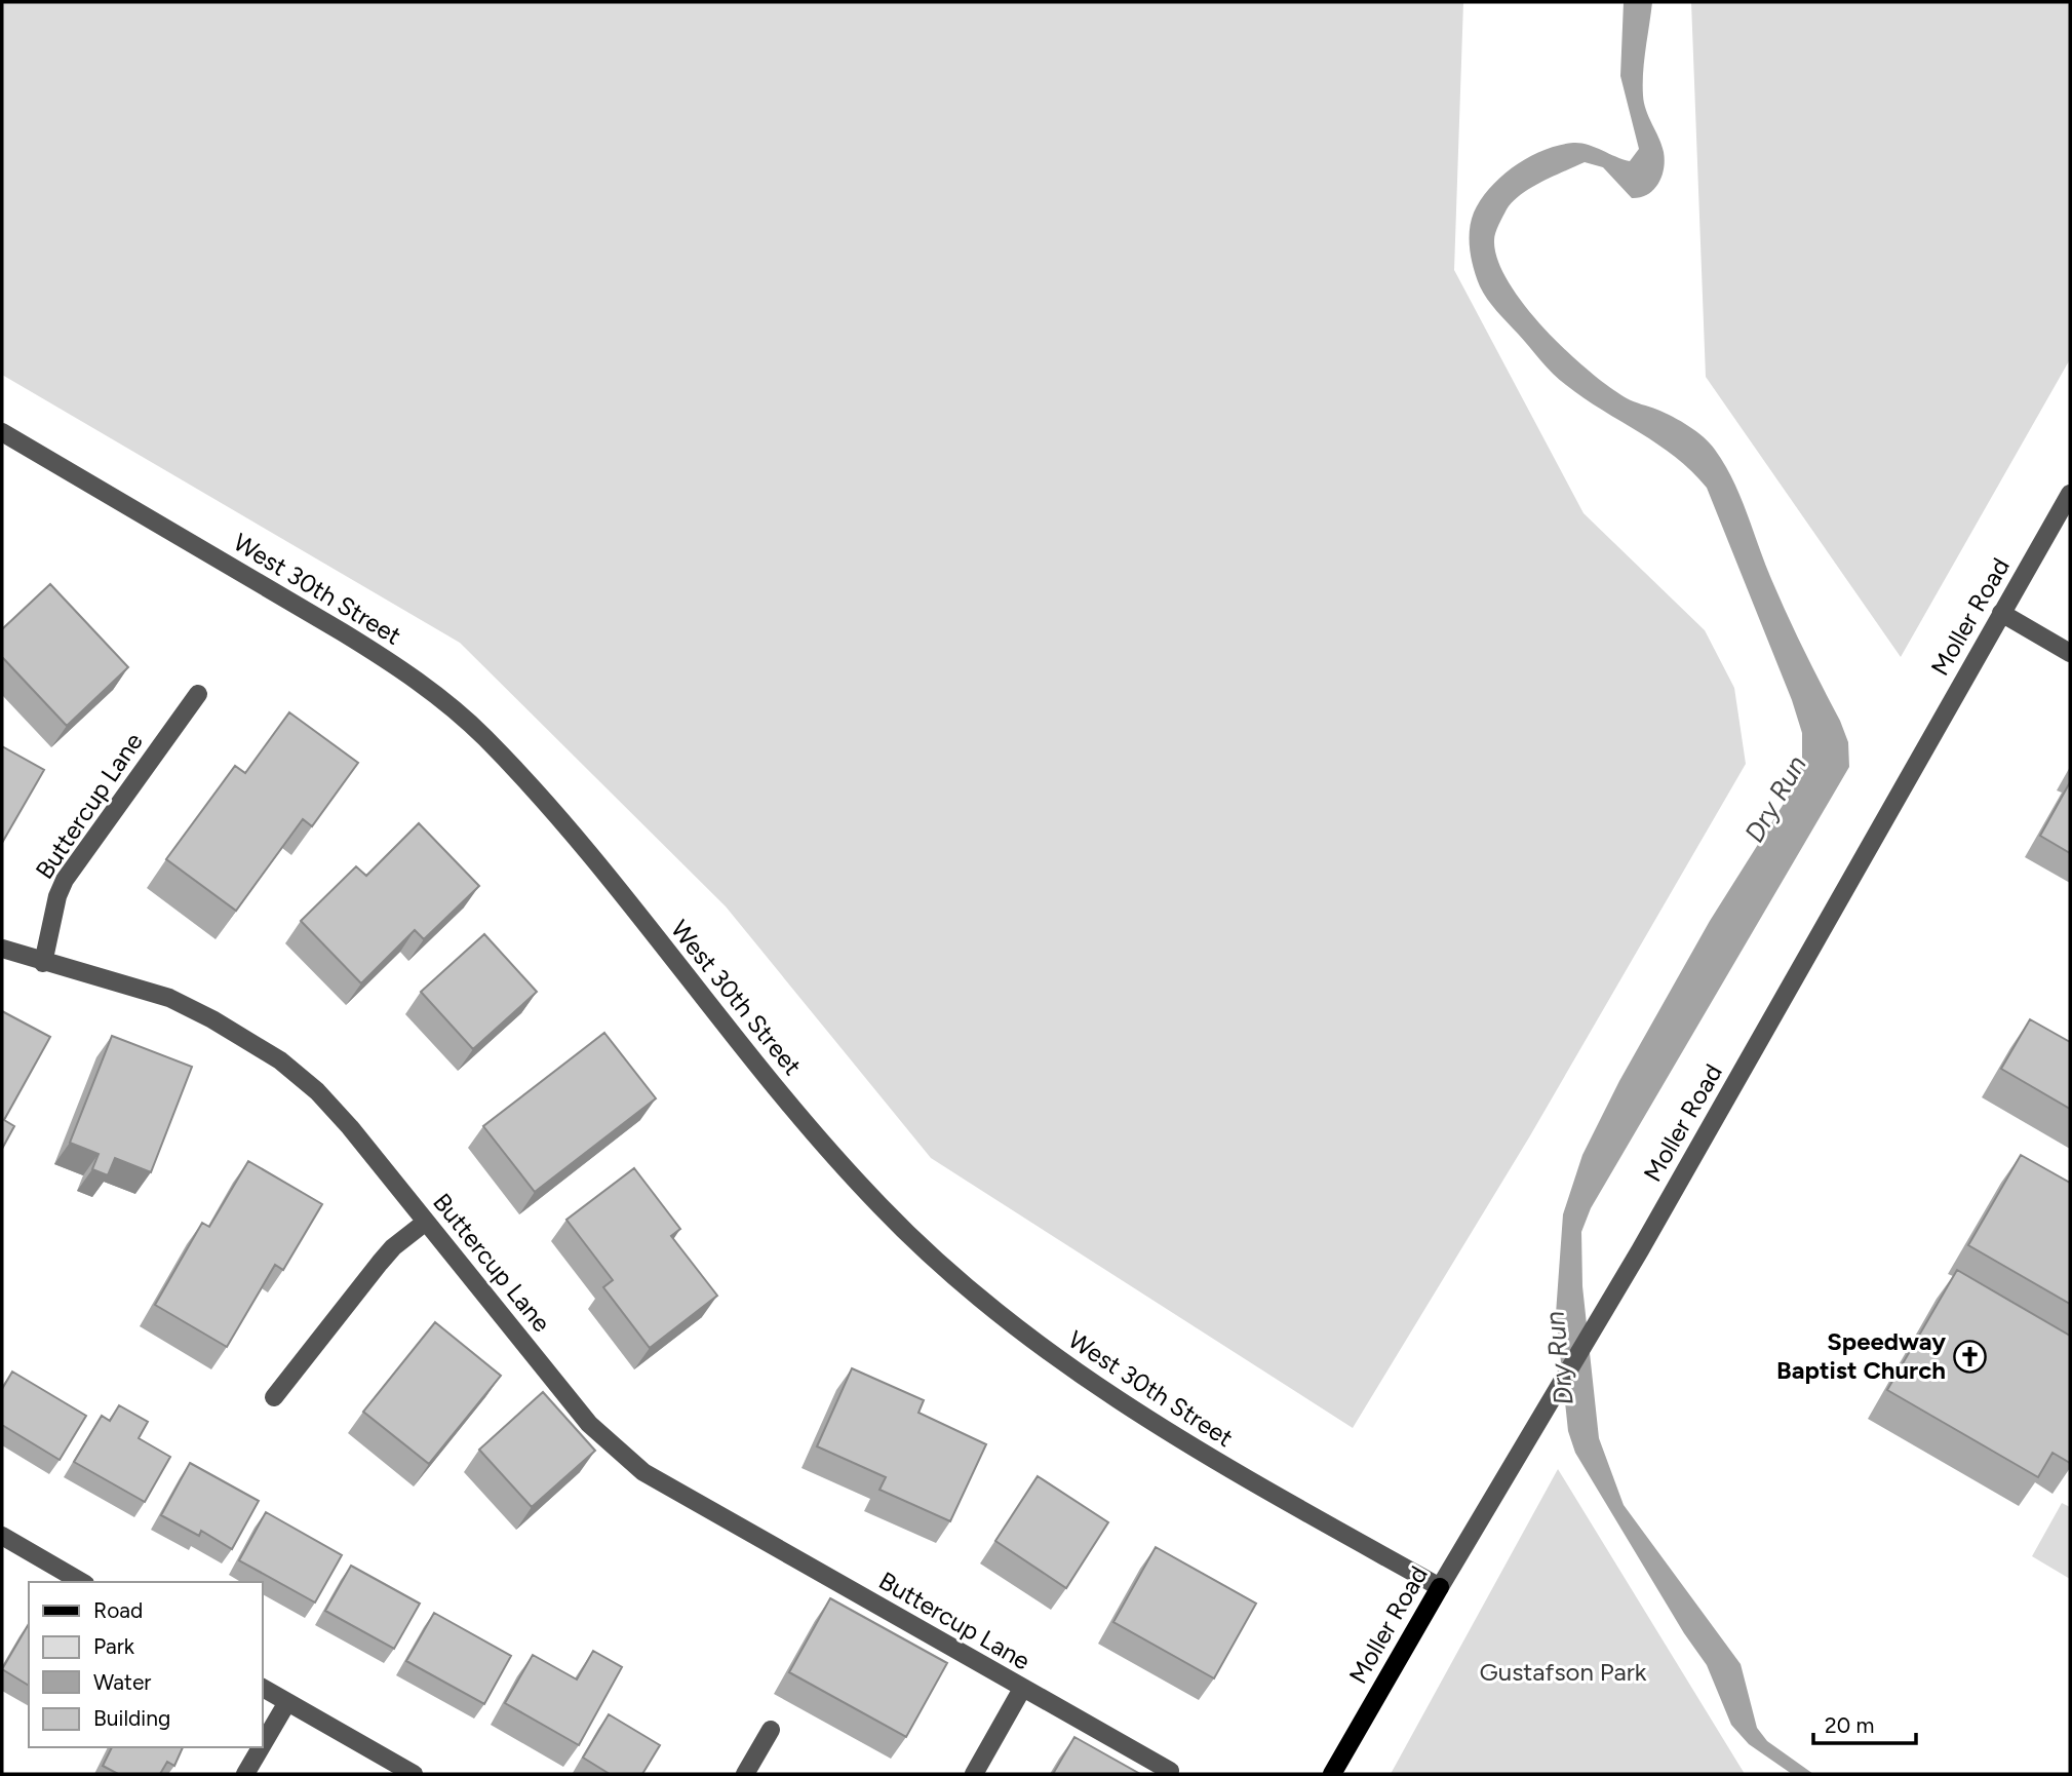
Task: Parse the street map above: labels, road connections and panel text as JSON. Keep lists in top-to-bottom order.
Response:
{
  "streets": {
    "main road": ["Moller Road"],
    "street": ["West 30th Street", "Buttercup Lane"]
  },
  "crossings": [
    ["West 30th Street", "Moller Road"]
  ],
  "water": ["Dry Run"],
  "parks": ["Gustafson Park"],
  "places": {
    "church": ["Speedway Baptist Church"]
  },
  "legend": [
    "Road",
    "Park",
    "Water",
    "Building"
  ],
  "scale_bar": "20 m"
}
